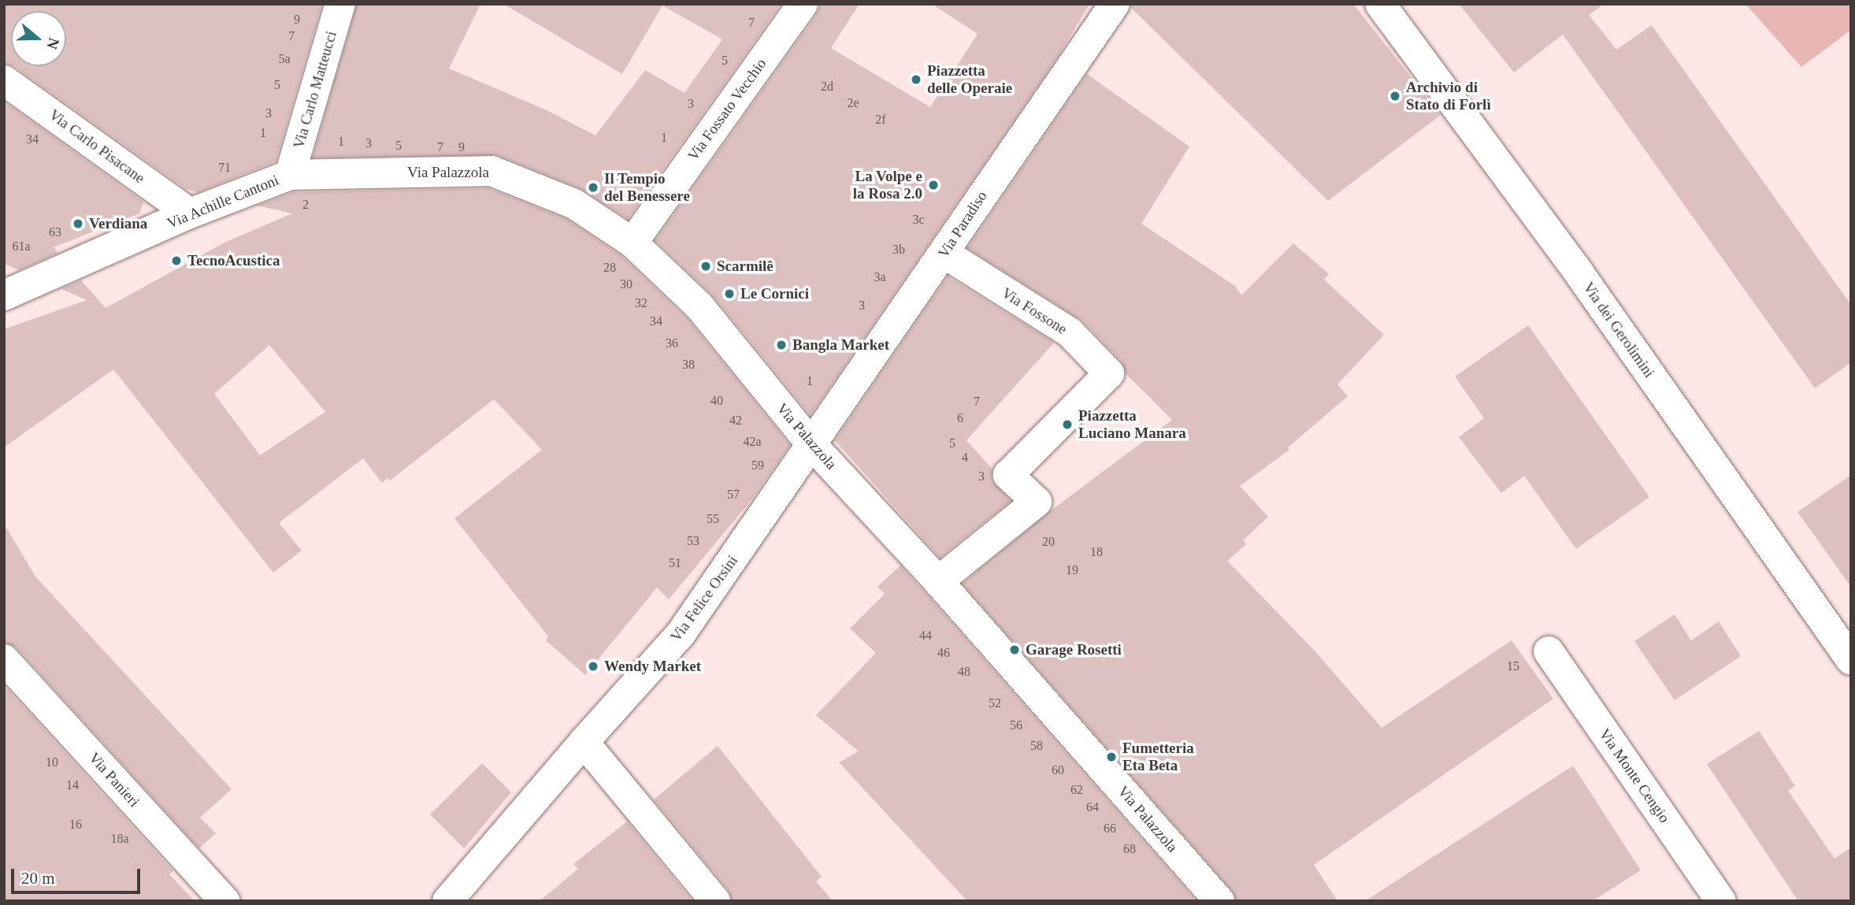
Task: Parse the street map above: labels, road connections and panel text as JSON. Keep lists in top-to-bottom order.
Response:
{
  "streets": {
    "street": [
      "Via Carlo Matteucci",
      "Via Fossato Vecchio",
      "Via Carlo Pisacane",
      "Via Palazzola",
      "Via Achille Cantoni",
      "Via Paradiso",
      "Via Fossone",
      "Via dei Gerolimini",
      "Via Felice Orsini",
      "Via Monte Cengio",
      "Via Panieri"
    ]
  },
  "crossings": [
    ["Via Carlo Matteucci", "Via Palazzola"],
    ["Via Carlo Matteucci", "Via Achille Cantoni"],
    ["Via Fossato Vecchio", "Via Palazzola"],
    ["Via Carlo Pisacane", "Via Achille Cantoni"],
    ["Via Palazzola", "Via Achille Cantoni"],
    ["Via Palazzola", "Via Paradiso"],
    ["Via Palazzola", "Via Fossone"],
    ["Via Palazzola", "Via Felice Orsini"],
    ["Via Paradiso", "Via Fossone"],
    ["Via Paradiso", "Via Felice Orsini"]
  ],
  "places": [
    "Piazzetta delle Operaie",
    "Archivio di Stato di Forlì",
    "La Volpe e la Rosa 2.0",
    "Il Tempio del Benessere",
    "Verdiana",
    "TecnoAcustica",
    "Scarmilê",
    "Le Cornici",
    "Bangla Market",
    "Piazzetta Luciano Manara",
    "Garage Rosetti",
    "Wendy Market",
    "Fumetteria Eta Beta"
  ],
  "house_numbers": [
    "9",
    "7",
    "7",
    "5a",
    "5",
    "5",
    "2d",
    "2e",
    "3",
    "3",
    "2f",
    "1",
    "1",
    "34",
    "1",
    "3",
    "5",
    "7",
    "9",
    "71",
    "2",
    "3c",
    "63",
    "61a",
    "3b",
    "28",
    "3a",
    "30",
    "32",
    "3",
    "34",
    "36",
    "38",
    "1",
    "40",
    "7",
    "6",
    "42",
    "42a",
    "5",
    "4",
    "59",
    "3",
    "57",
    "55",
    "53",
    "20",
    "18",
    "51",
    "19",
    "44",
    "46",
    "15",
    "48",
    "52",
    "56",
    "58",
    "10",
    "60",
    "14",
    "62",
    "64",
    "16",
    "66",
    "18a",
    "68"
  ],
  "scale_bar": "20 m",
  "north": "right"
}
